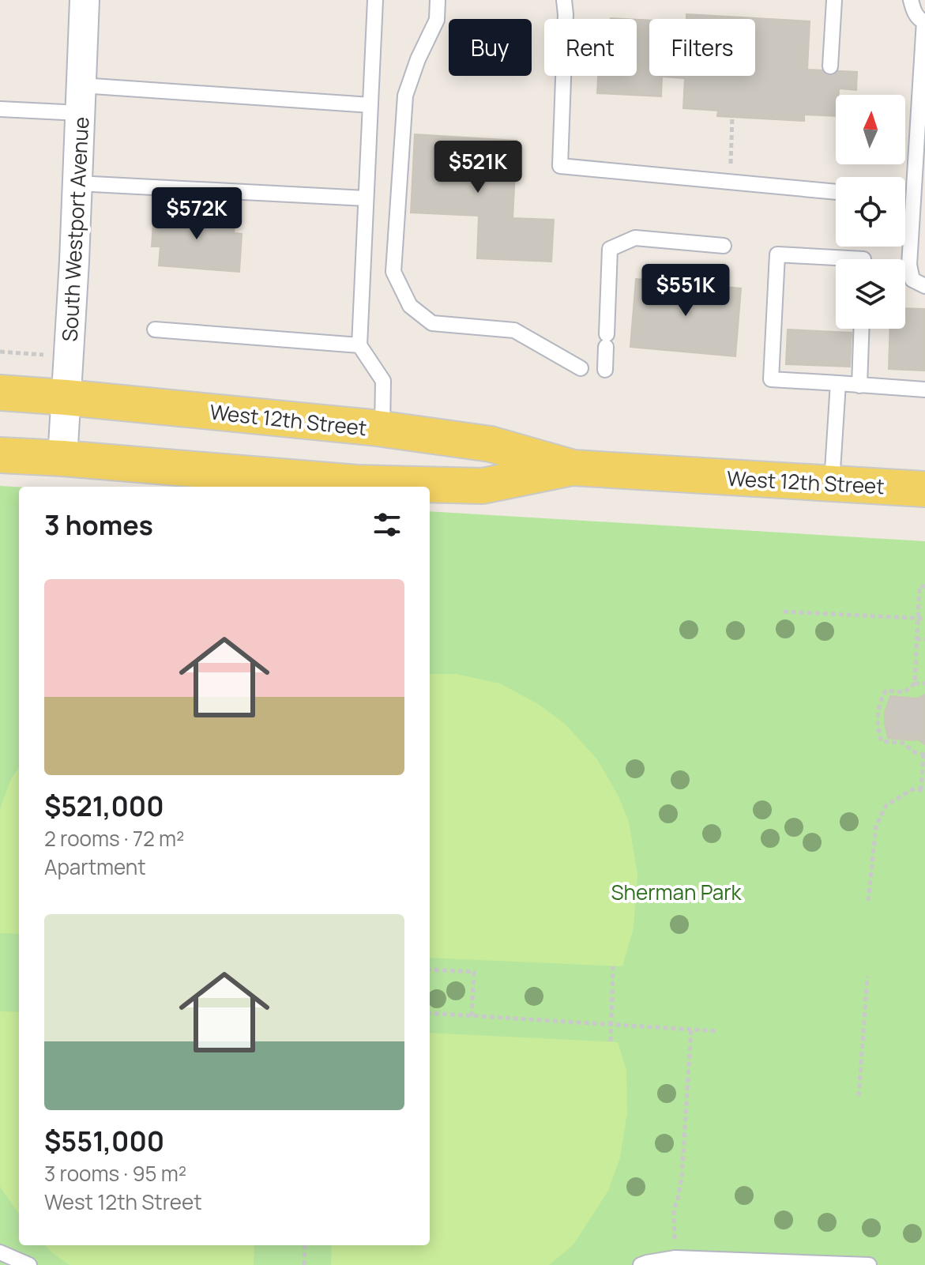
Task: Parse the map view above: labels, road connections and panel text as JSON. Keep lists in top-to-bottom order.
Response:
{
  "streets": {
    "main road": ["West 12th Street"],
    "street": ["South Westport Avenue"]
  },
  "crossings": [
    ["South Westport Avenue", "West 12th Street"]
  ],
  "parks": ["Sherman Park"],
  "north": "top",
  "page": {
    "chip": ["Buy", "Rent", "Filters"],
    "price": ["$521K", "$572K", "$551K"],
    "heading": "3 homes",
    "list": [
      {
        "name": "$521,000",
        "note": "2 rooms · 72 m² · Apartment"
      },
      {
        "name": "$551,000",
        "note": "3 rooms · 95 m² · West 12th Street"
      }
    ]
  }
}
